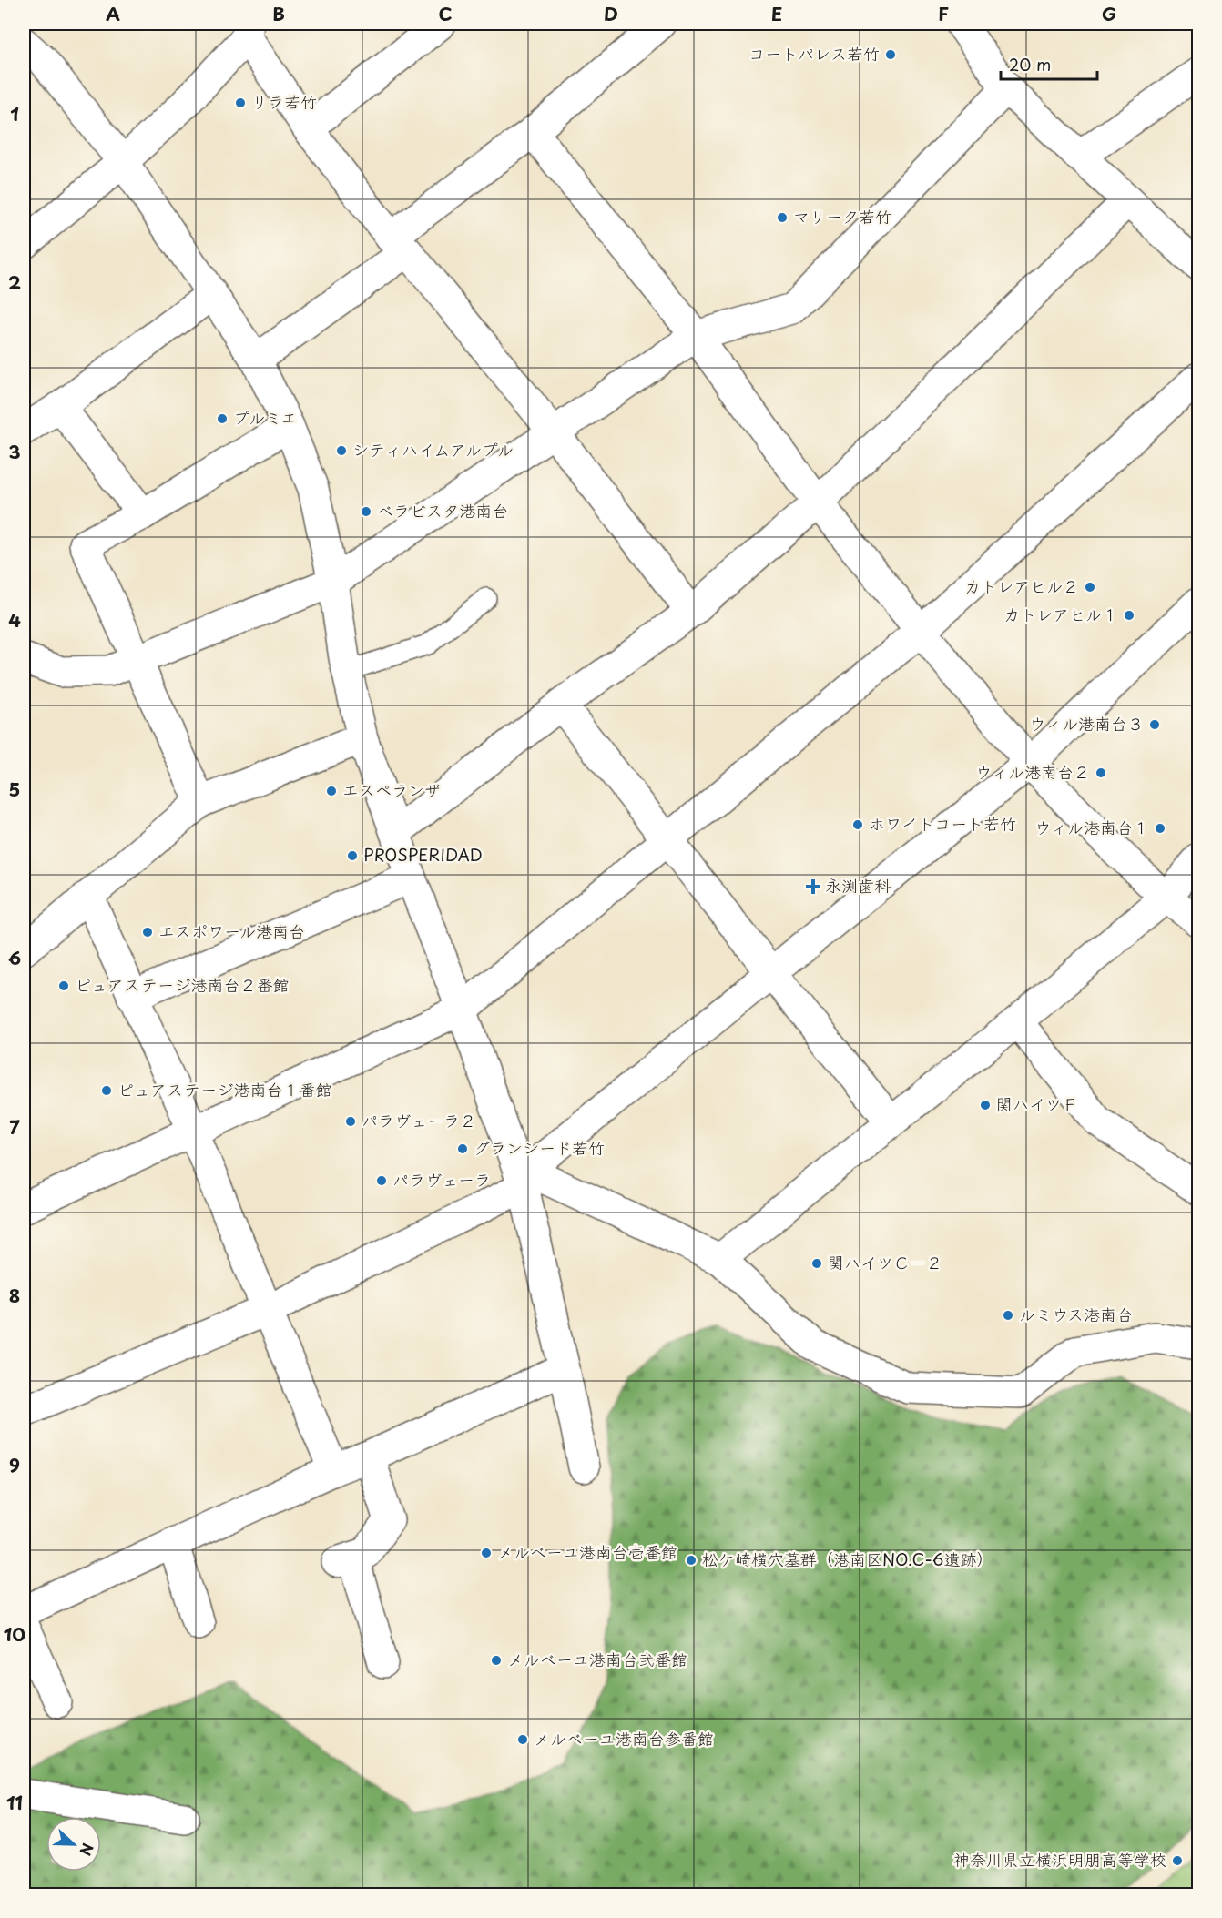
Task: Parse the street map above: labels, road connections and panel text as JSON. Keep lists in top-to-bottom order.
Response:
{
  "places": {
    "other": [
      "コートパレス若竹",
      "リラ若竹",
      "マリーク若竹",
      "プルミエ",
      "シティハイムアルプル",
      "ベラビスタ港南台",
      "カトレアヒル２",
      "カトレアヒル１",
      "ウィル港南台３",
      "ウィル港南台２",
      "エスペランザ",
      "ホワイトコート若竹",
      "ウィル港南台１",
      "PROSPERIDAD",
      "エスポワール港南台",
      "ピュアステージ港南台２番館",
      "ピュアステージ港南台１番館",
      "関ハイツＦ",
      "パラヴェーラ２",
      "グランシード若竹",
      "パラヴェーラ",
      "関ハイツＣ－２",
      "ルミウス港南台",
      "メルベーユ港南台壱番館",
      "松ケ崎横穴墓群（港南区NO.C-6遺跡）",
      "メルベーユ港南台弐番館",
      "メルベーユ港南台参番館",
      "神奈川県立横浜明朋高等学校"
    ],
    "health": ["永渕歯科"]
  },
  "scale_bar": "20 m",
  "north": "right",
  "grid": {
    "columns": [
      "A",
      "B",
      "C",
      "D",
      "E",
      "F",
      "G"
    ],
    "rows": [
      "1",
      "2",
      "3",
      "4",
      "5",
      "6",
      "7",
      "8",
      "9",
      "10",
      "11"
    ]
  }
}
